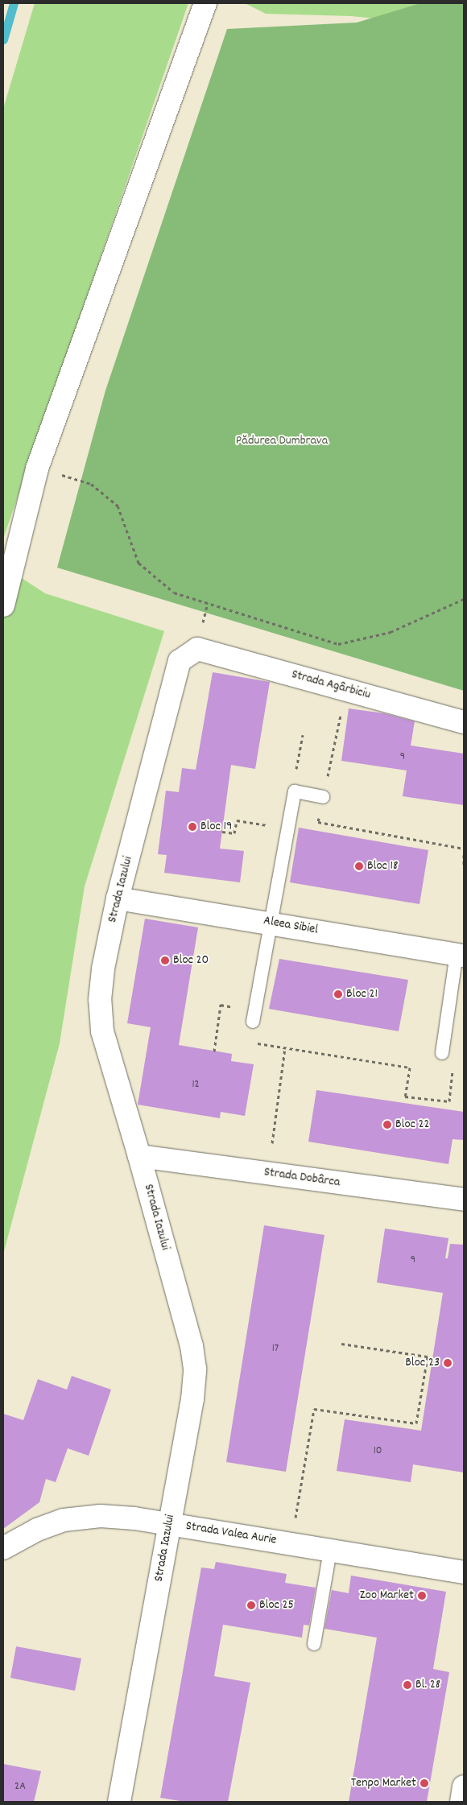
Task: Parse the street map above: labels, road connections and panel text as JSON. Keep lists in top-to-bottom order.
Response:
{
  "streets": {
    "street": [
      "Strada Agârbiciu",
      "Strada Iazului",
      "Aleea Sibiel",
      "Strada Dobârca",
      "Strada Valea Aurie"
    ]
  },
  "crossings": [
    ["Strada Agârbiciu", "Strada Iazului"],
    ["Strada Iazului", "Aleea Sibiel"],
    ["Strada Iazului", "Strada Dobârca"],
    ["Strada Iazului", "Strada Valea Aurie"]
  ],
  "parks": ["Pădurea Dumbrava"],
  "places": [
    "Bloc 19",
    "Bloc 18",
    "Bloc 20",
    "Bloc 21",
    "Bloc 22",
    "Bloc 23",
    "Zoo Market",
    "Bloc 25",
    "Bl. 28",
    "Tenpo Market"
  ],
  "house_numbers": [
    "9",
    "12",
    "9",
    "17",
    "10",
    "2A"
  ]
}
